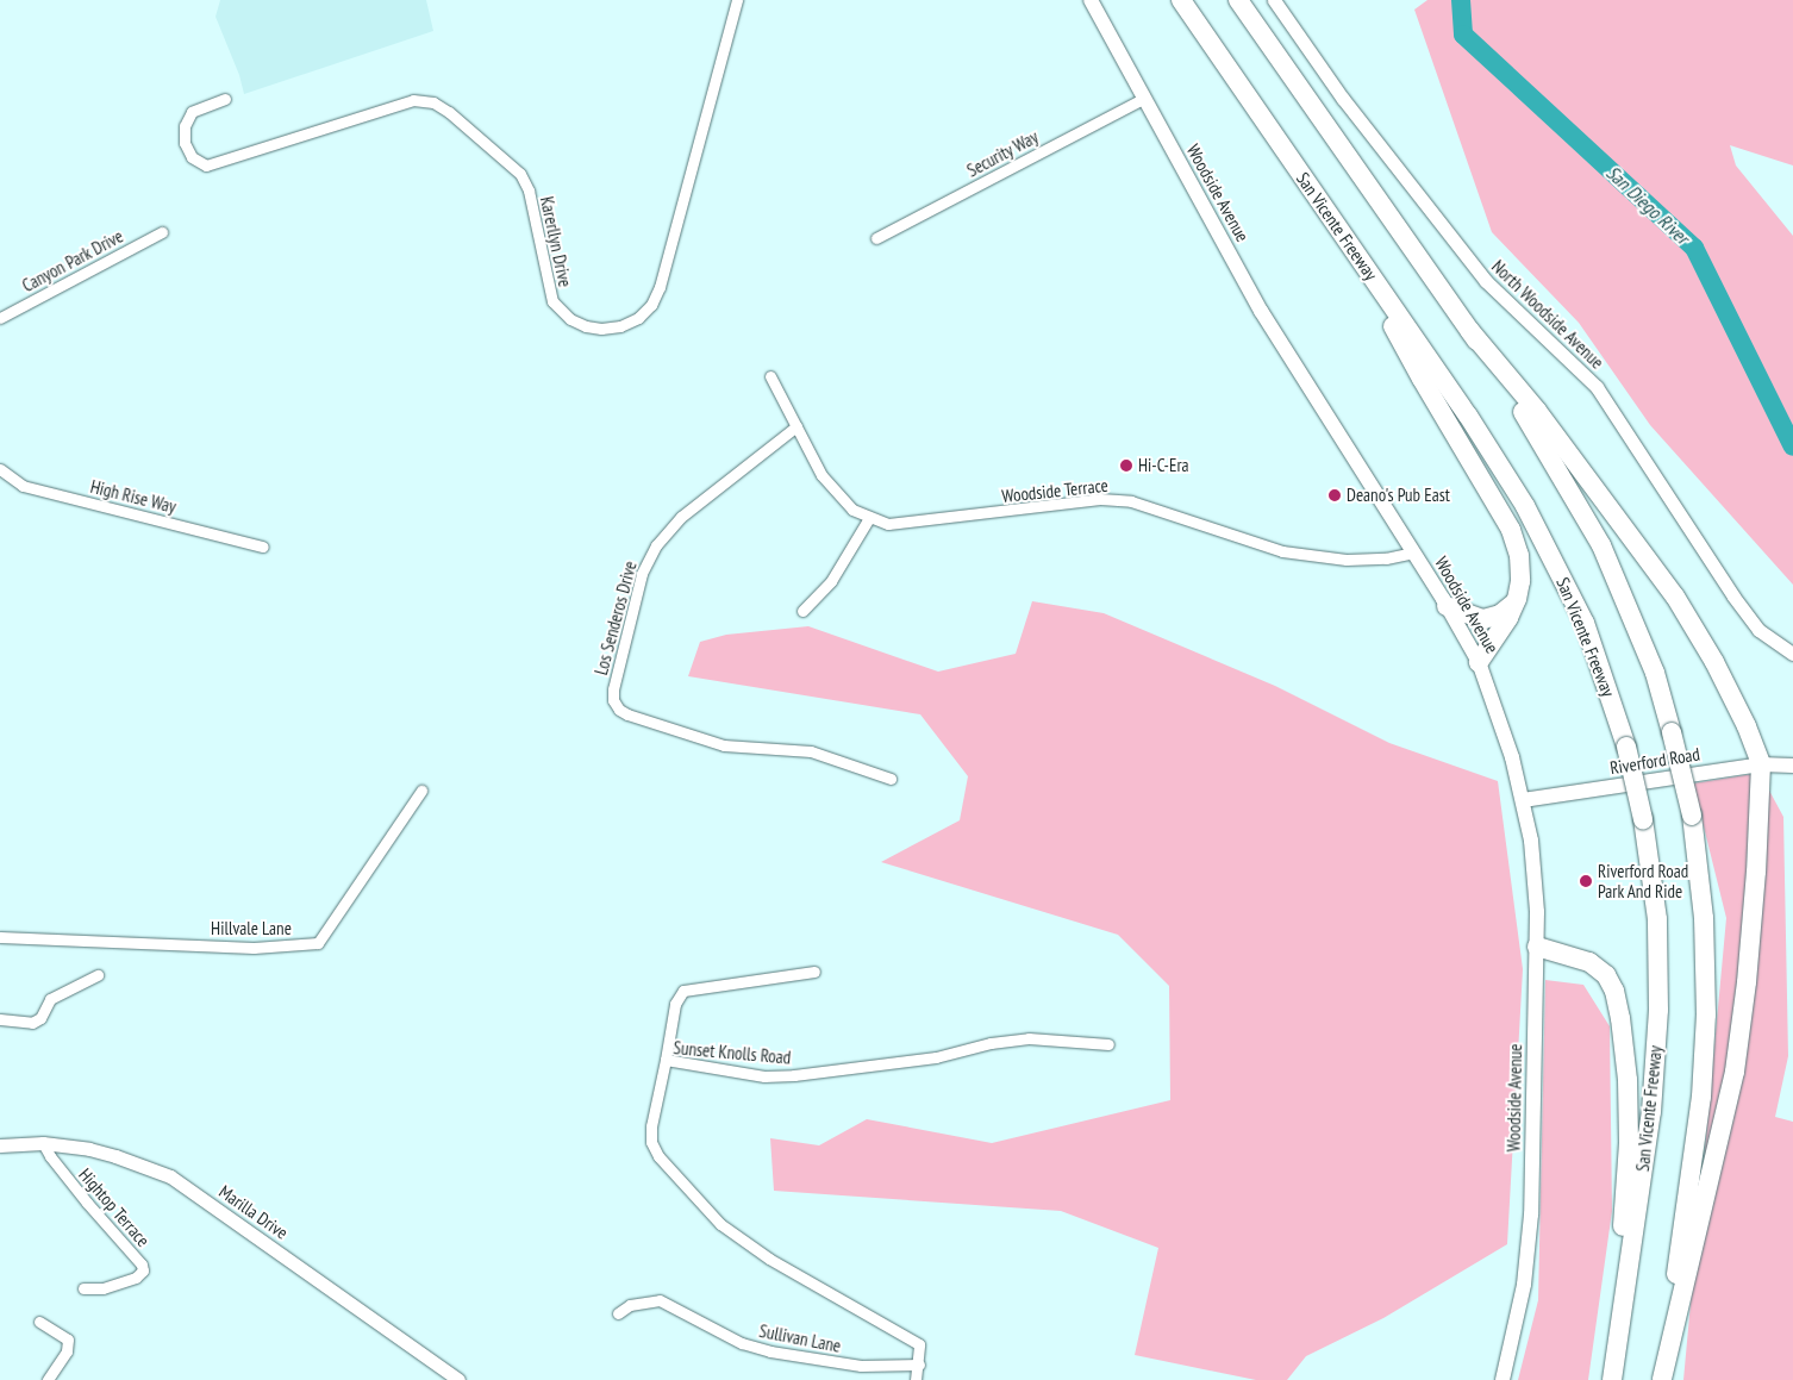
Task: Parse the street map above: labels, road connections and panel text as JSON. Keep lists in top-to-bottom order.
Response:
{
  "streets": {
    "highway": ["San Vicente Freeway"],
    "main road": ["Woodside Avenue", "Riverford Road"],
    "street": [
      "Security Way",
      "Karerllyn Drive",
      "Canyon Park Drive",
      "North Woodside Avenue",
      "Woodside Terrace",
      "High Rise Way",
      "Los Senderos Drive",
      "Hillvale Lane",
      "Sunset Knolls Road",
      "Hightop Terrace",
      "Marilla Drive",
      "Sullivan Lane"
    ]
  },
  "crossings": [
    ["Security Way", "Woodside Avenue"],
    ["Woodside Avenue", "Woodside Terrace"],
    ["Woodside Avenue", "Riverford Road"],
    ["Woodside Terrace", "Los Senderos Drive"],
    ["Sunset Knolls Road", "Sullivan Lane"],
    ["Hightop Terrace", "Marilla Drive"]
  ],
  "water": ["San Diego River"],
  "places": ["Hi-C-Era", "Deano's Pub East", "Riverford Road Park And Ride"]
}
